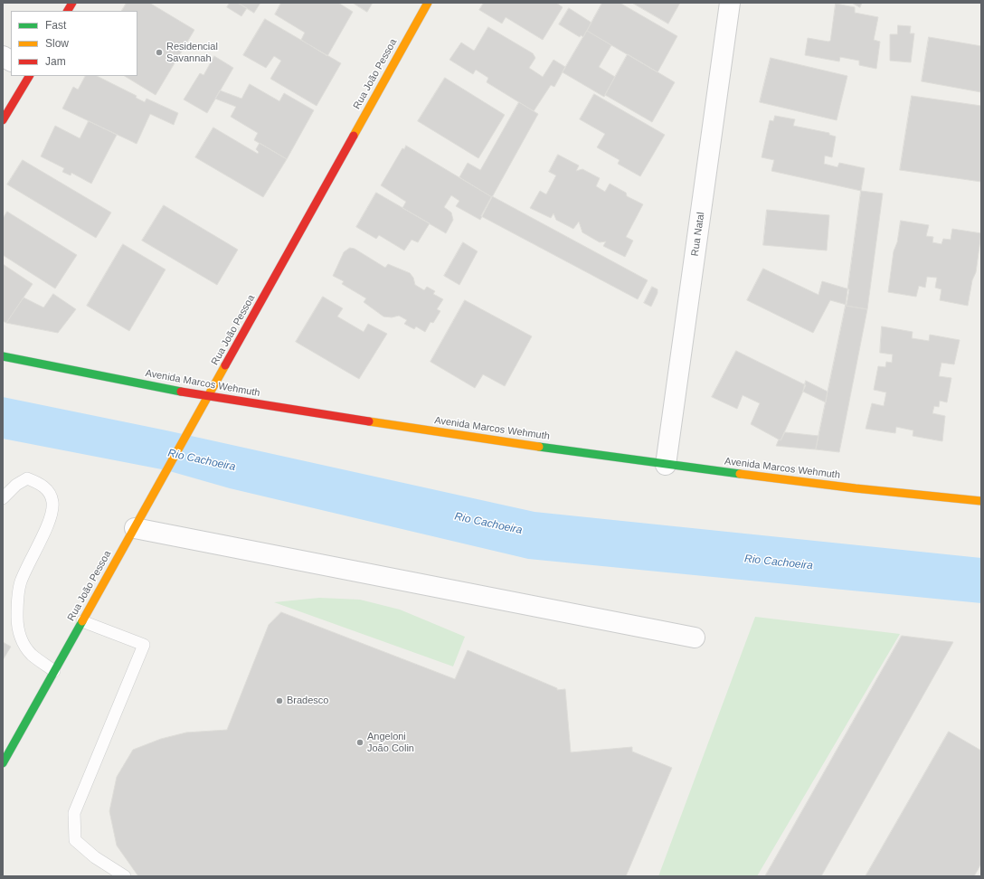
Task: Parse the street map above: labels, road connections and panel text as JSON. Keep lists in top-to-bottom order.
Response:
{
  "streets": {
    "main road": ["Rua João Pessoa", "Avenida Marcos Wehmuth"],
    "street": ["Rua Natal"]
  },
  "crossings": [
    ["Rua João Pessoa", "Avenida Marcos Wehmuth"],
    ["Rua Natal", "Avenida Marcos Wehmuth"]
  ],
  "water": ["Rio Cachoeira"],
  "places": ["Residencial Savannah", "Bradesco", "Angeloni João Colin"],
  "legend": ["Fast", "Slow", "Jam"]
}
